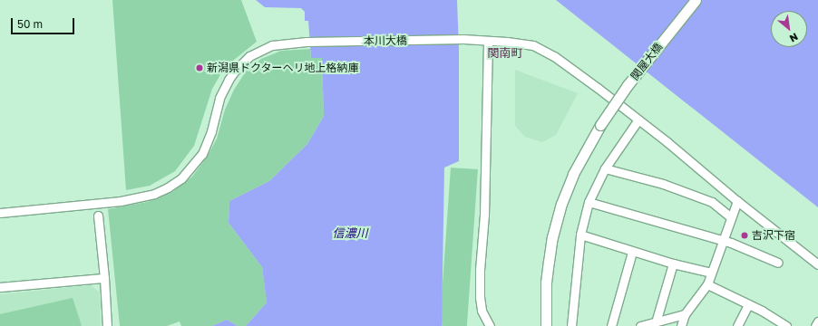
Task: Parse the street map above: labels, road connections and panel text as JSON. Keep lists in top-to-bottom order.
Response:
{
  "streets": {
    "main road": ["関屋大橋"],
    "street": ["本川大橋"]
  },
  "districts": ["関南町"],
  "water": ["信濃川"],
  "places": ["新潟県ドクターヘリ地上格納庫", "吉沢下宿"],
  "scale_bar": "50 m",
  "north": "bottom right"
}
